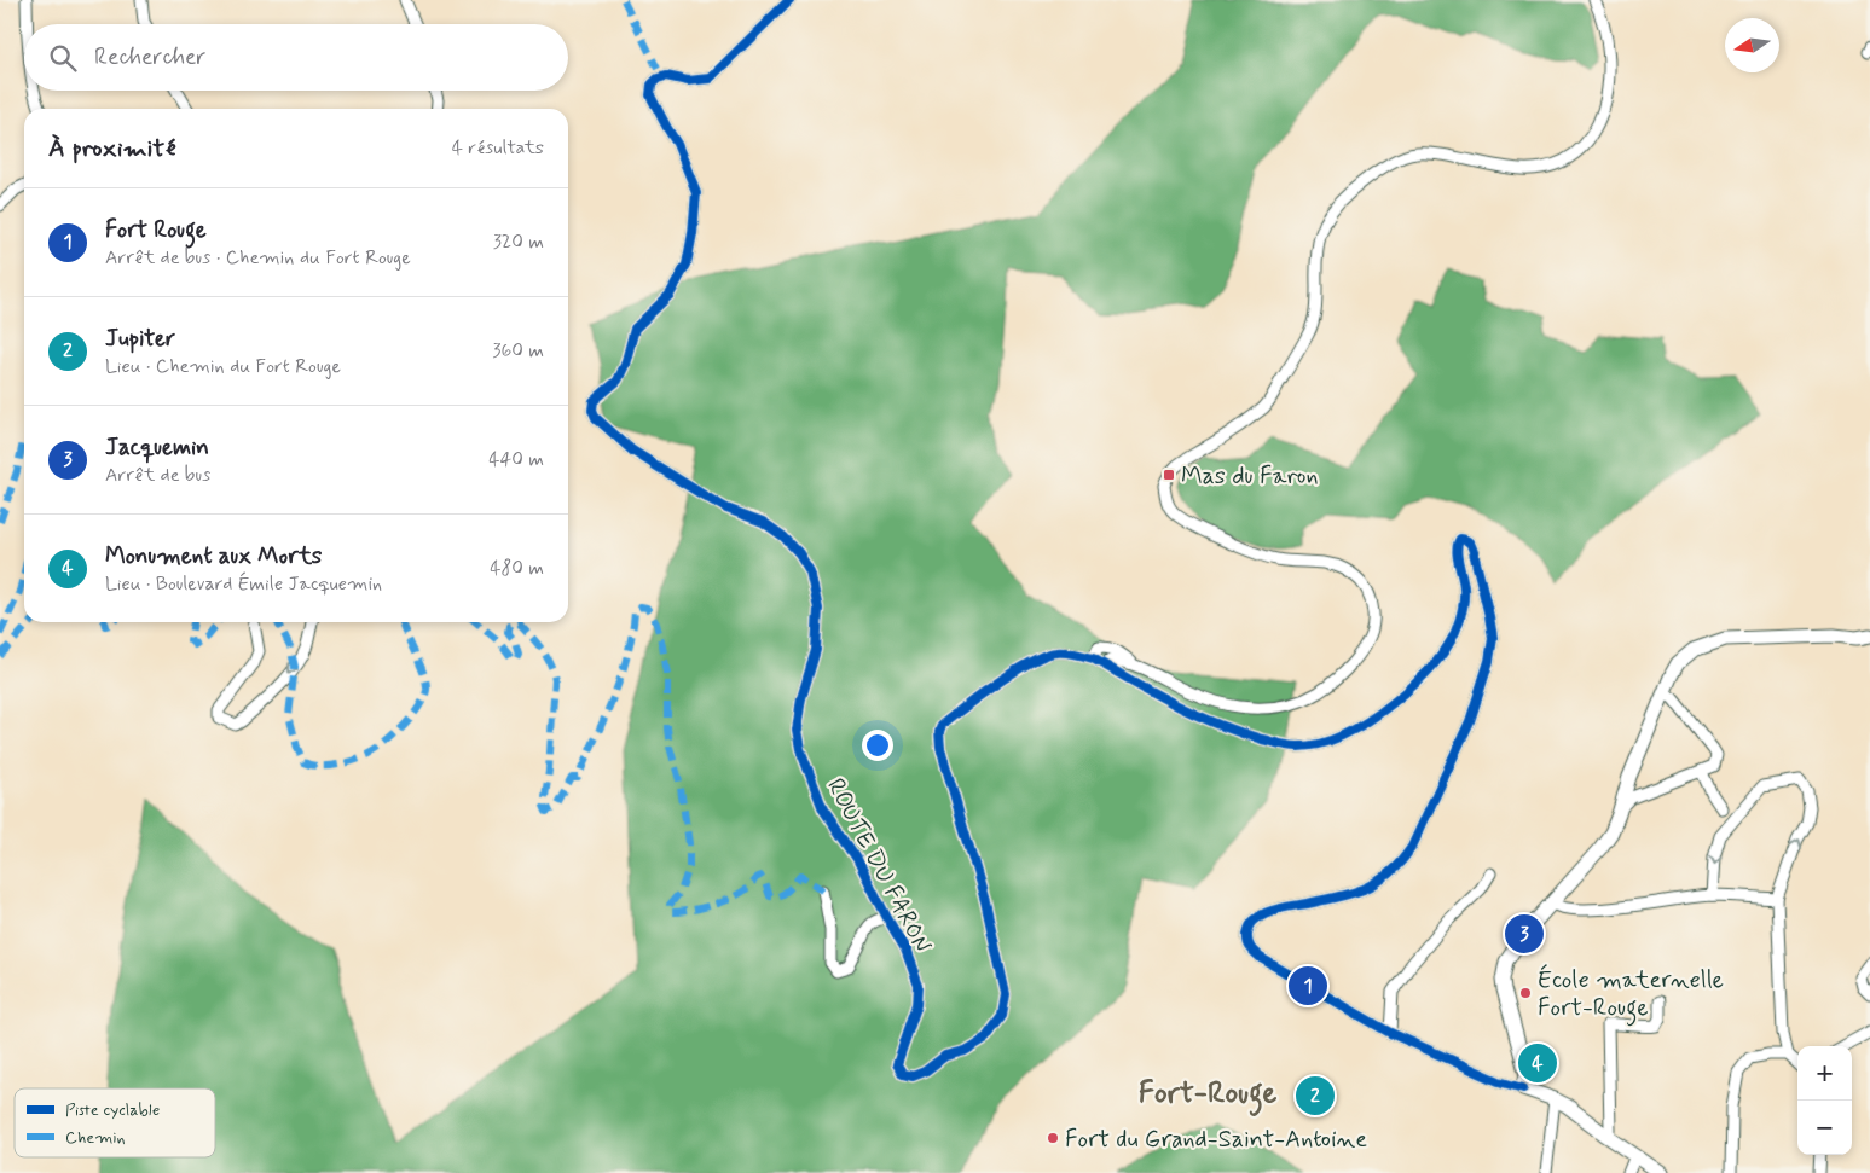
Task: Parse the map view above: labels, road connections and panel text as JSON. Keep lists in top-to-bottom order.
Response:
{
  "streets": {
    "street": ["ROUTE DU FARON"]
  },
  "districts": ["Fort-Rouge"],
  "places": {
    "transit": ["Mas du Faron"],
    "other": ["École maternelle Fort-Rouge", "Fort du Grand-Saint-Antoine"]
  },
  "legend": ["Piste cyclable", "Chemin"],
  "north": "left",
  "page": {
    "search": "Rechercher",
    "heading": ["À proximité", "4 résultats"],
    "list": [
      {
        "mark": "1",
        "name": "Fort Rouge",
        "note": "Arrêt de bus · Chemin du Fort Rouge",
        "value": "320 m"
      },
      {
        "mark": "2",
        "name": "Jupiter",
        "note": "Lieu · Chemin du Fort Rouge",
        "value": "360 m"
      },
      {
        "mark": "3",
        "name": "Jacquemin",
        "note": "Arrêt de bus",
        "value": "440 m"
      },
      {
        "mark": "4",
        "name": "Monument aux Morts",
        "note": "Lieu · Boulevard Émile Jacquemin",
        "value": "480 m"
      }
    ],
    "pins": [
      "3",
      "1",
      "4",
      "2"
    ],
    "map_buttons": ["+", "−"]
  }
}
